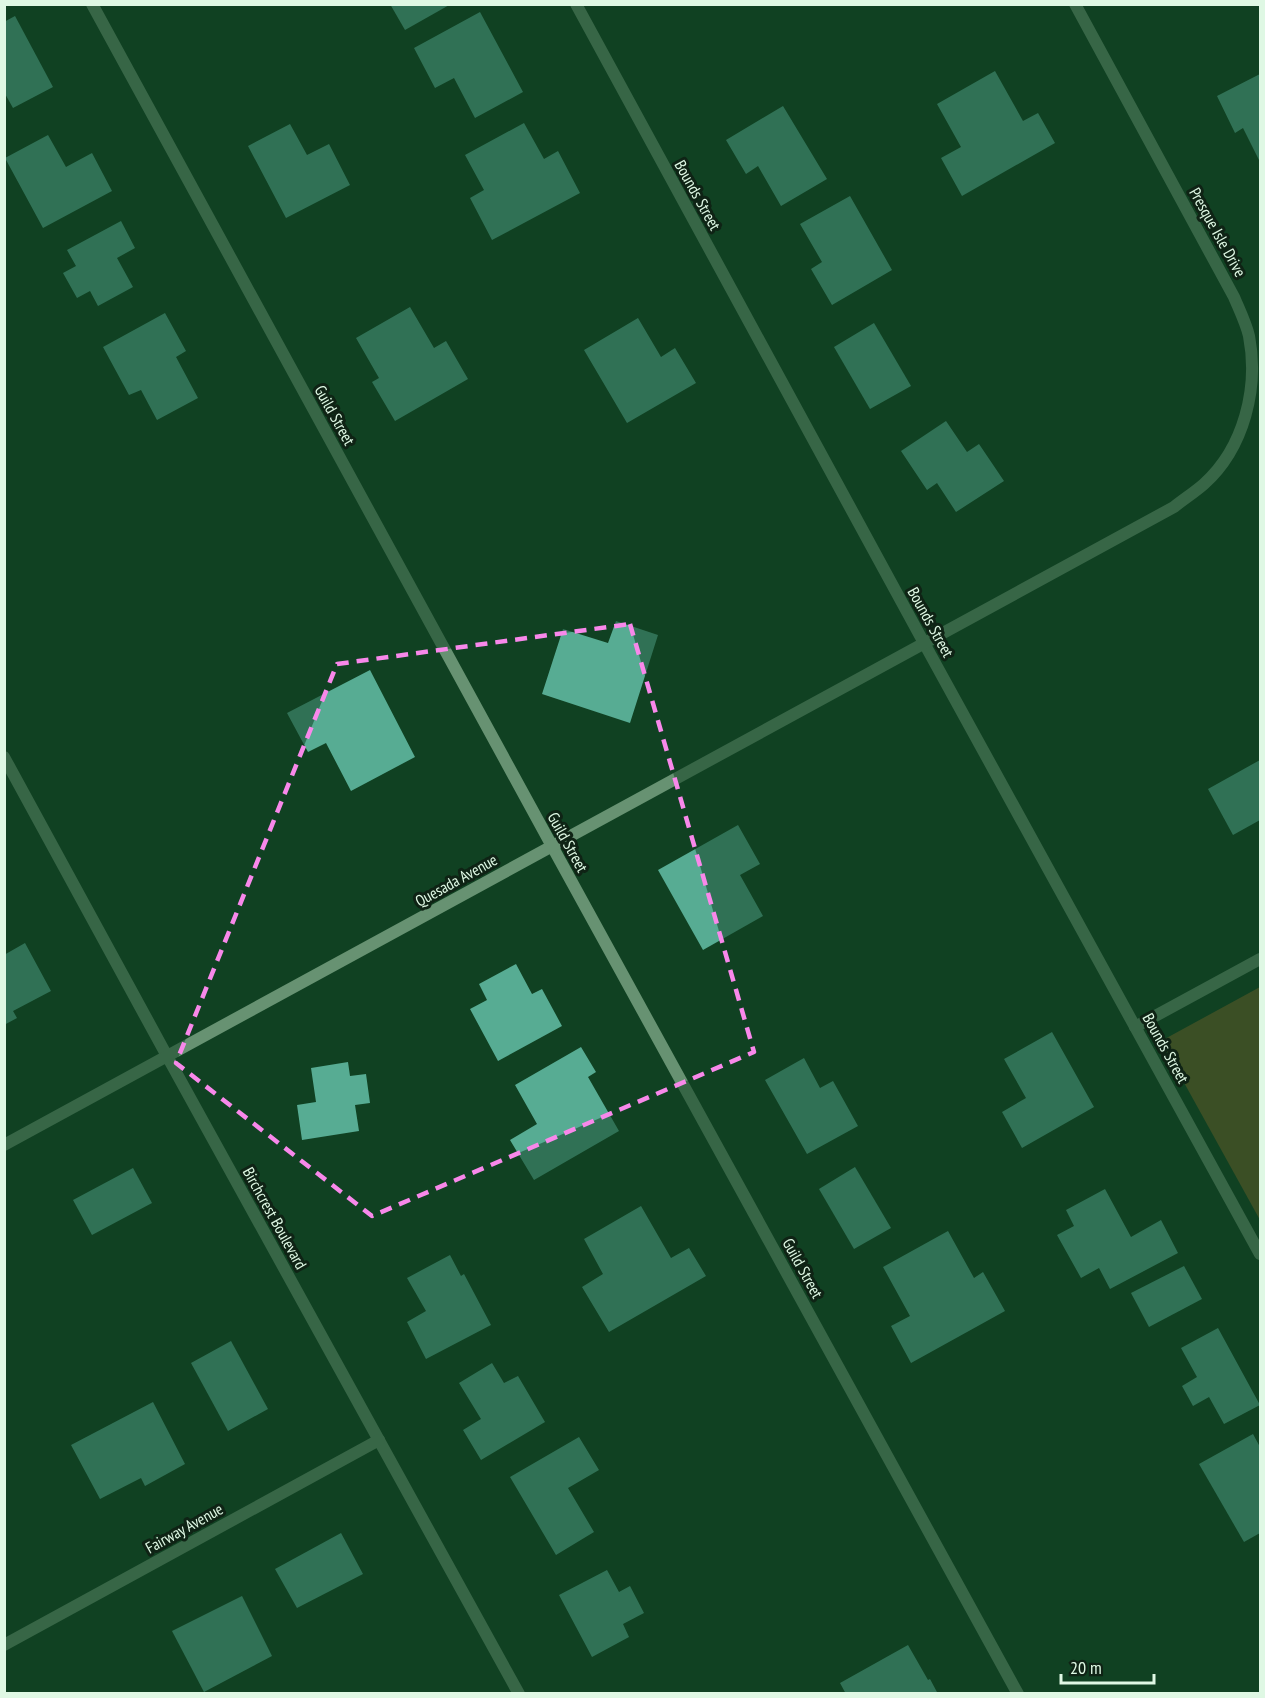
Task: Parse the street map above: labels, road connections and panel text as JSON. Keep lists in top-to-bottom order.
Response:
{
  "streets": {
    "street": [
      "Bounds Street",
      "Presque Isle Drive",
      "Guild Street",
      "Quesada Avenue",
      "Birchcrest Boulevard",
      "Fairway Avenue"
    ]
  },
  "crossings": [
    ["Bounds Street", "Presque Isle Drive"],
    ["Bounds Street", "Quesada Avenue"],
    ["Presque Isle Drive", "Quesada Avenue"],
    ["Guild Street", "Quesada Avenue"],
    ["Quesada Avenue", "Birchcrest Boulevard"],
    ["Birchcrest Boulevard", "Fairway Avenue"]
  ],
  "scale_bar": "20 m"
}
